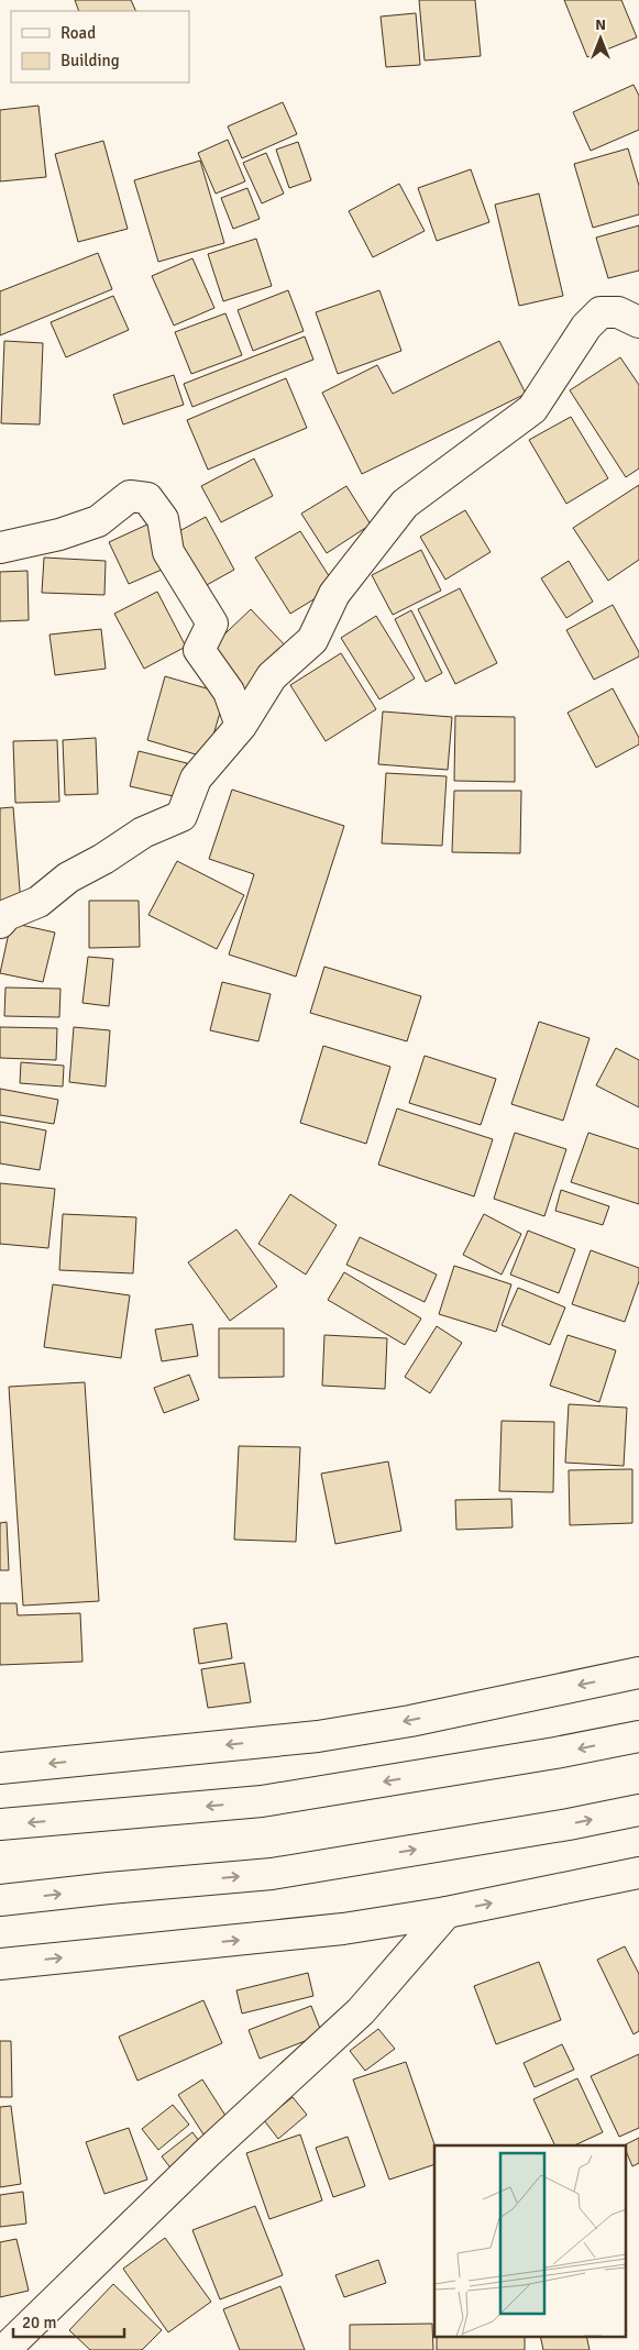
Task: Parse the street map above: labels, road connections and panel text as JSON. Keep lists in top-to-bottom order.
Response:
{
  "legend": ["Road", "Building"],
  "scale_bar": "20 m",
  "north": "top"
}
